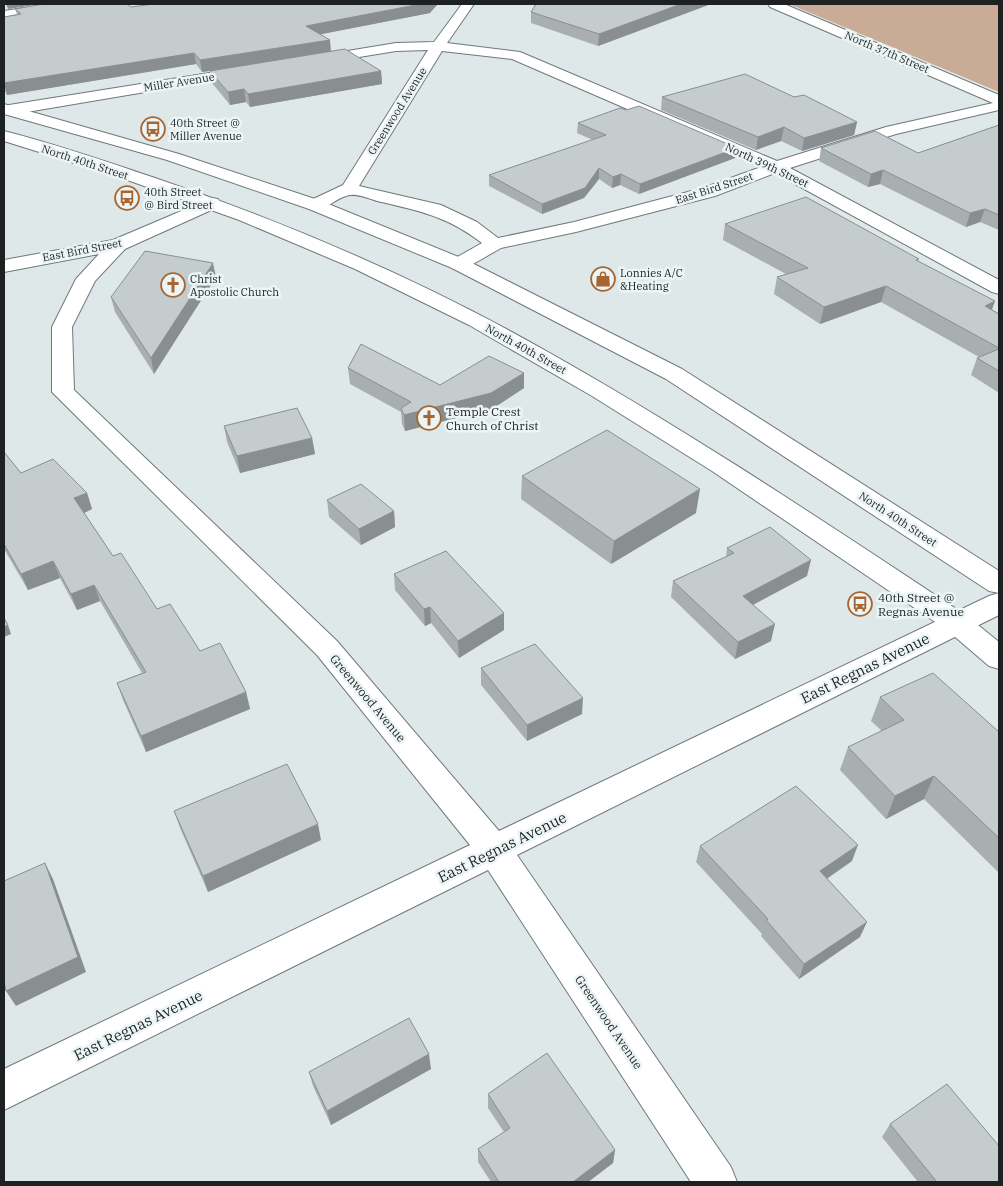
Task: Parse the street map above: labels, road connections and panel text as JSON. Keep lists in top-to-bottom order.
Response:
{
  "streets": {
    "street": [
      "North 37th Street",
      "Miller Avenue",
      "Greenwood Avenue",
      "North 40th Street",
      "North 39th Street",
      "East Bird Street",
      "East Regnas Avenue"
    ]
  },
  "crossings": [
    ["Miller Avenue", "North 40th Street"],
    ["Greenwood Avenue", "North 39th Street"],
    ["Greenwood Avenue", "East Bird Street"],
    ["Greenwood Avenue", "East Regnas Avenue"],
    ["North 40th Street", "East Bird Street"],
    ["North 40th Street", "East Regnas Avenue"],
    ["North 39th Street", "East Bird Street"]
  ],
  "places": {
    "bus stop": ["40th Street @ Miller Avenue", "40th Street @ Bird Street", "40th Street @ Regnas Avenue"],
    "shop": ["Lonnies A/C &Heating"],
    "church": ["Christ Apostolic Church", "Temple Crest Church of Christ"]
  }
}
